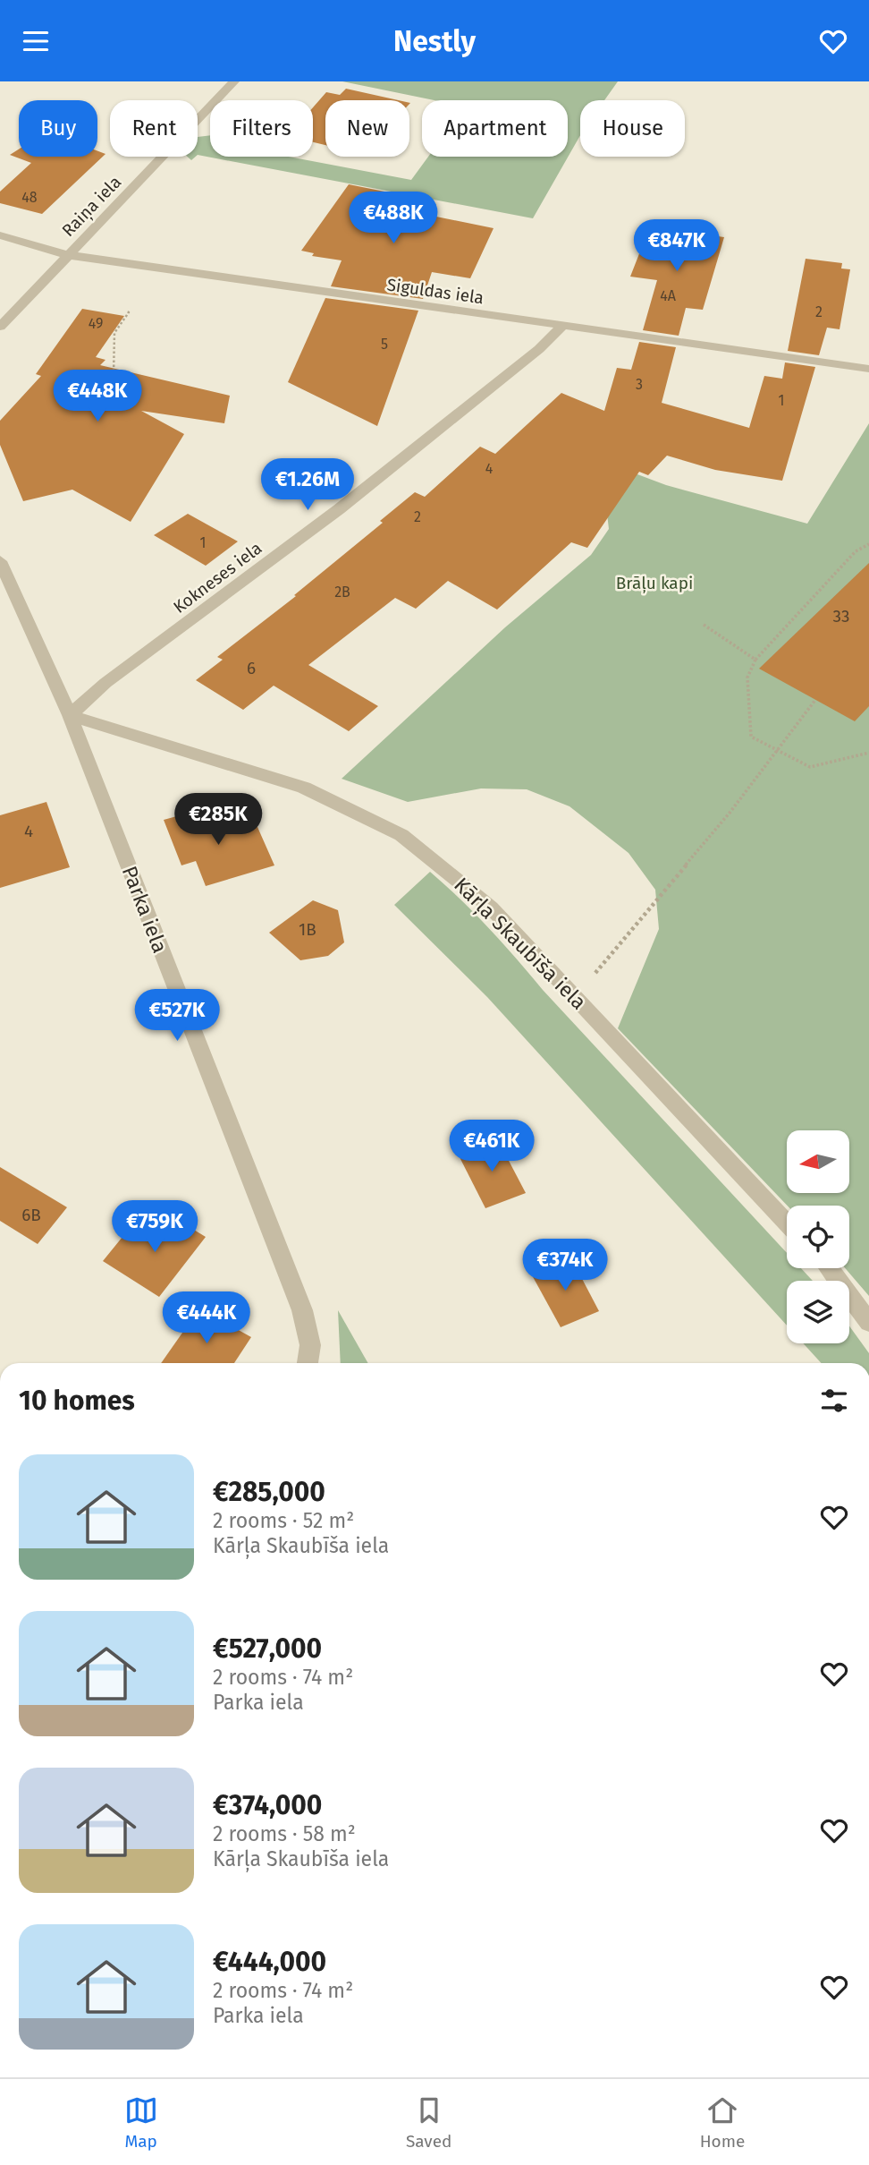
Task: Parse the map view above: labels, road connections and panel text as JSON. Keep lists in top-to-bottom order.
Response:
{
  "streets": {
    "street": [
      "Raiņa iela",
      "Siguldas iela",
      "Kokneses iela",
      "Parka iela",
      "Kārļa Skaubīša iela"
    ]
  },
  "crossings": [
    ["Raiņa iela", "Siguldas iela"],
    ["Siguldas iela", "Kokneses iela"],
    ["Kokneses iela", "Parka iela"],
    ["Kokneses iela", "Kārļa Skaubīša iela"],
    ["Parka iela", "Kārļa Skaubīša iela"]
  ],
  "parks": ["Brāļu kapi"],
  "house_numbers": [
    "48",
    "4A",
    "2",
    "49",
    "5",
    "3",
    "1",
    "4",
    "2",
    "1",
    "2B",
    "33",
    "6",
    "4",
    "1B",
    "6B"
  ],
  "north": "left",
  "page": {
    "header": "Nestly",
    "chip": [
      "Buy",
      "Rent",
      "Filters",
      "New",
      "Apartment",
      "House"
    ],
    "price": [
      "€488K",
      "€847K",
      "€448K",
      "€1.26M",
      "€285K",
      "€527K",
      "€461K",
      "€759K",
      "€374K",
      "€444K"
    ],
    "heading": "10 homes",
    "list": [
      {
        "name": "€285,000",
        "note": "2 rooms · 52 m² · Kārļa Skaubīša iela"
      },
      {
        "name": "€527,000",
        "note": "2 rooms · 74 m² · Parka iela"
      },
      {
        "name": "€374,000",
        "note": "2 rooms · 58 m² · Kārļa Skaubīša iela"
      },
      {
        "name": "€444,000",
        "note": "2 rooms · 74 m² · Parka iela"
      }
    ],
    "tabs": ["Map", "Saved", "Home"]
  }
}
